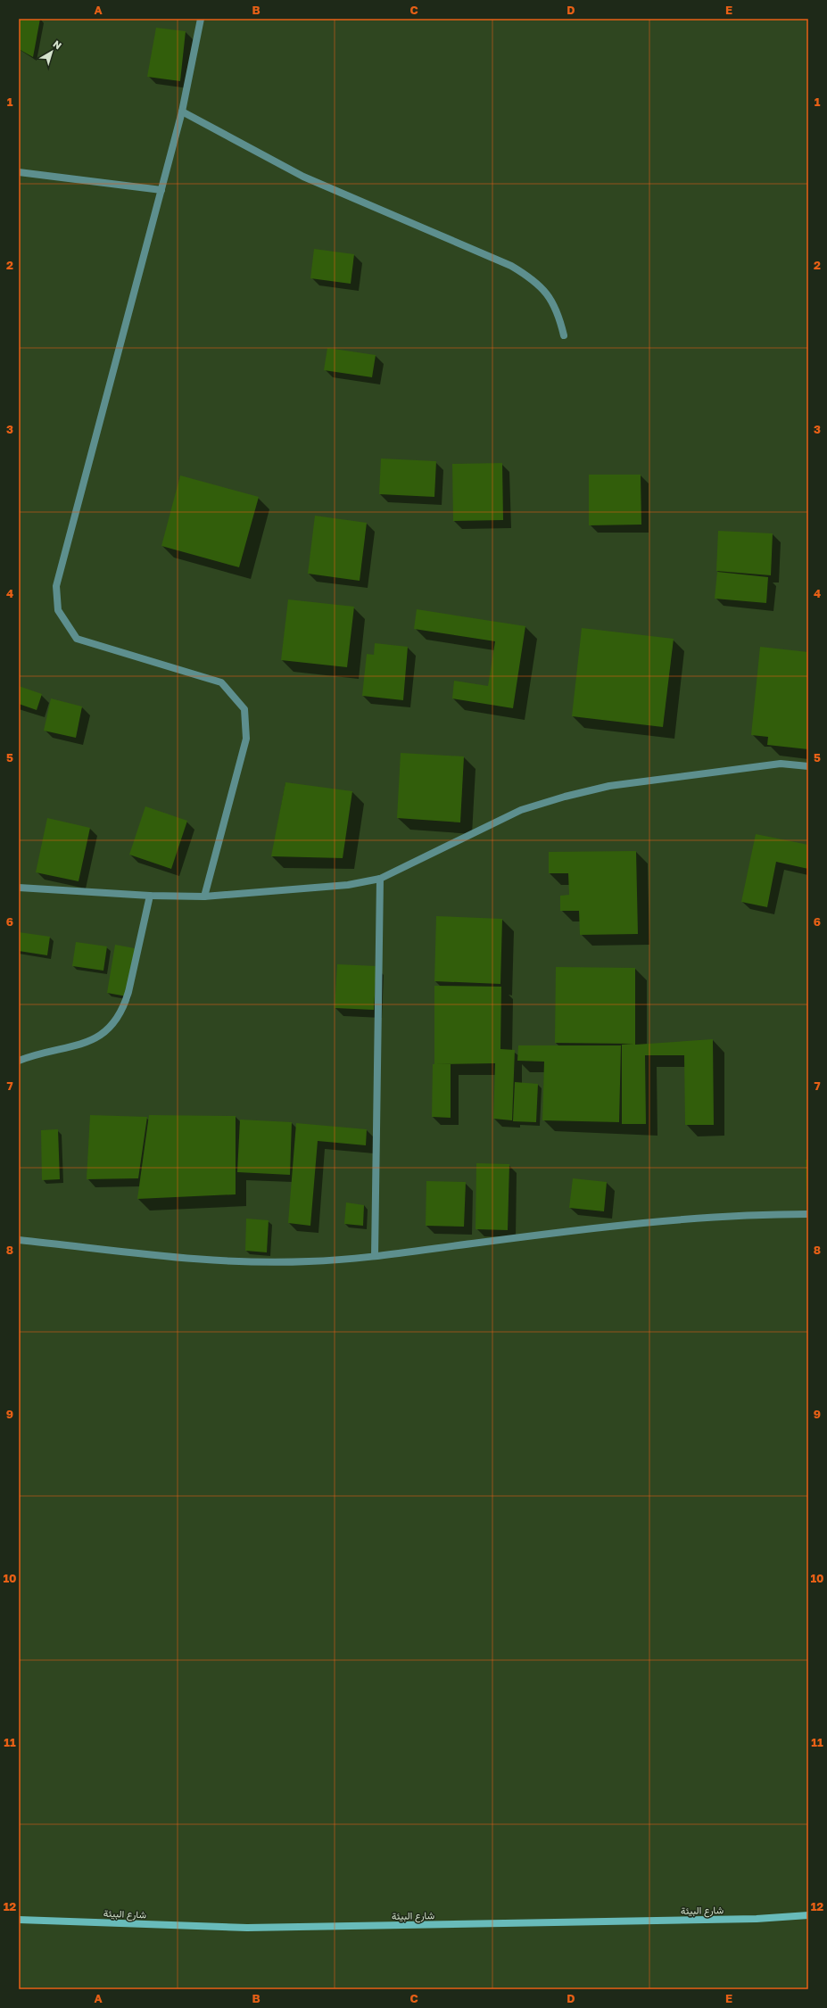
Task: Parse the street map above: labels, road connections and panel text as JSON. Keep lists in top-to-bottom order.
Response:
{
  "streets": {
    "main road": ["شارع البيئة"]
  },
  "north": "top right",
  "grid": {
    "columns": [
      "A",
      "B",
      "C",
      "D",
      "E"
    ],
    "rows": [
      "1",
      "2",
      "3",
      "4",
      "5",
      "6",
      "7",
      "8",
      "9",
      "10",
      "11",
      "12"
    ]
  }
}
